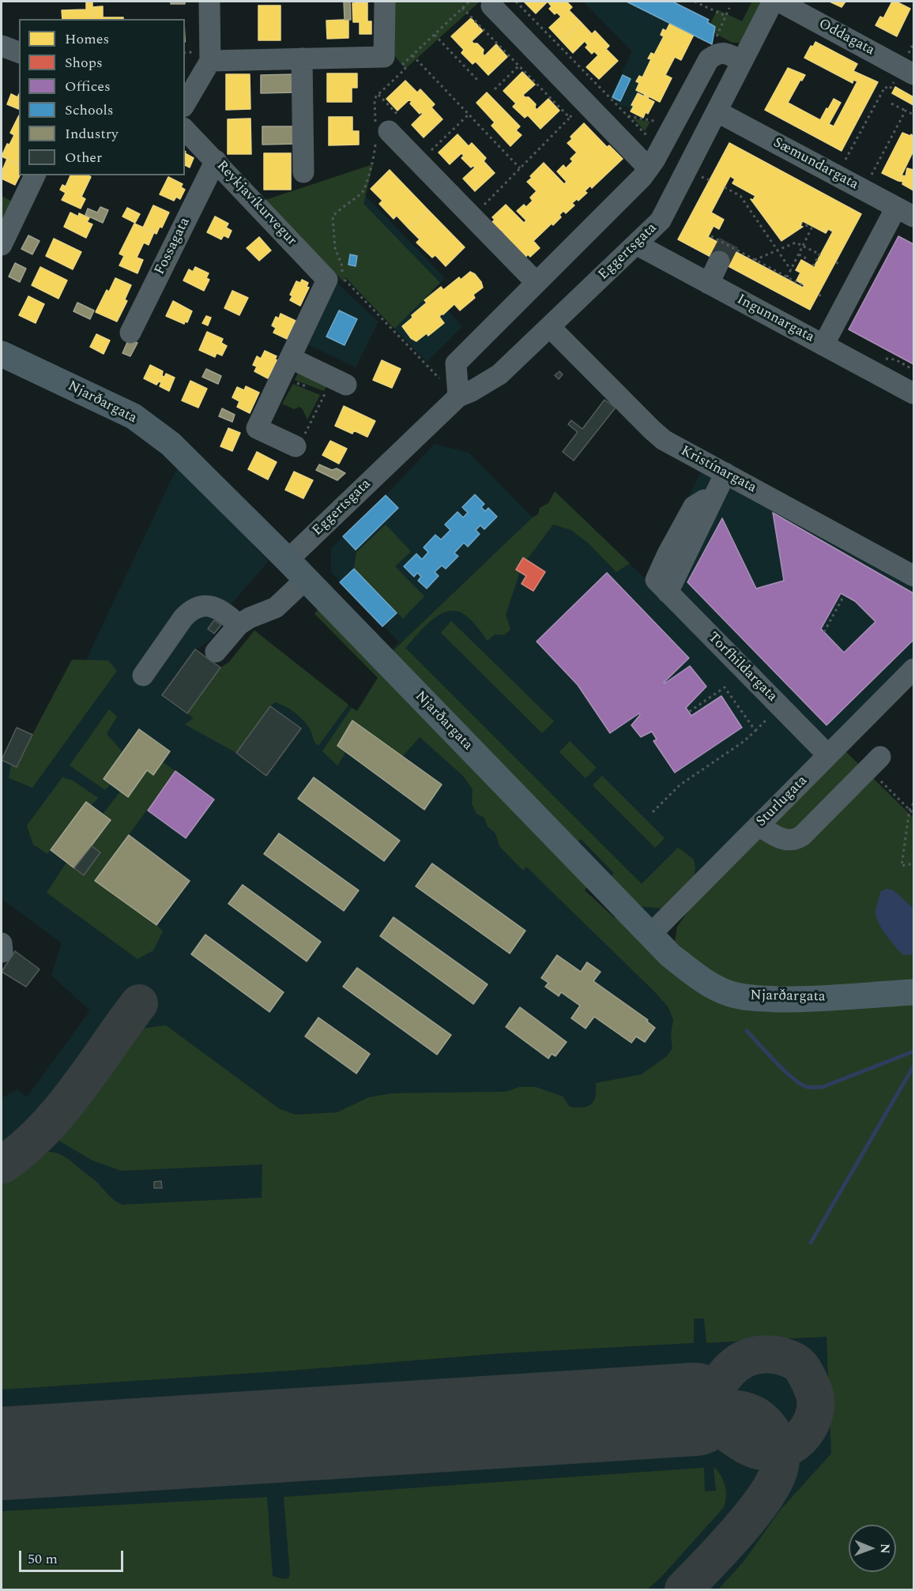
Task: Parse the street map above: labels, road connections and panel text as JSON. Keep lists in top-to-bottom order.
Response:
{
  "streets": {
    "main road": ["Njarðargata"],
    "street": [
      "Oddagata",
      "Sæmundargata",
      "Reykjavíkurvegur",
      "Fossagata",
      "Eggertsgata",
      "Ingunnargata",
      "Kristínargata",
      "Torfhildargata",
      "Sturlugata"
    ]
  },
  "crossings": [
    ["Sæmundargata", "Eggertsgata"],
    ["Reykjavíkurvegur", "Fossagata"],
    ["Eggertsgata", "Ingunnargata"],
    ["Eggertsgata", "Njarðargata"],
    ["Eggertsgata", "Kristínargata"],
    ["Njarðargata", "Sturlugata"],
    ["Torfhildargata", "Sturlugata"]
  ],
  "legend": [
    "Homes",
    "Shops",
    "Offices",
    "Schools",
    "Industry",
    "Other"
  ],
  "scale_bar": "50 m",
  "north": "right"
}
